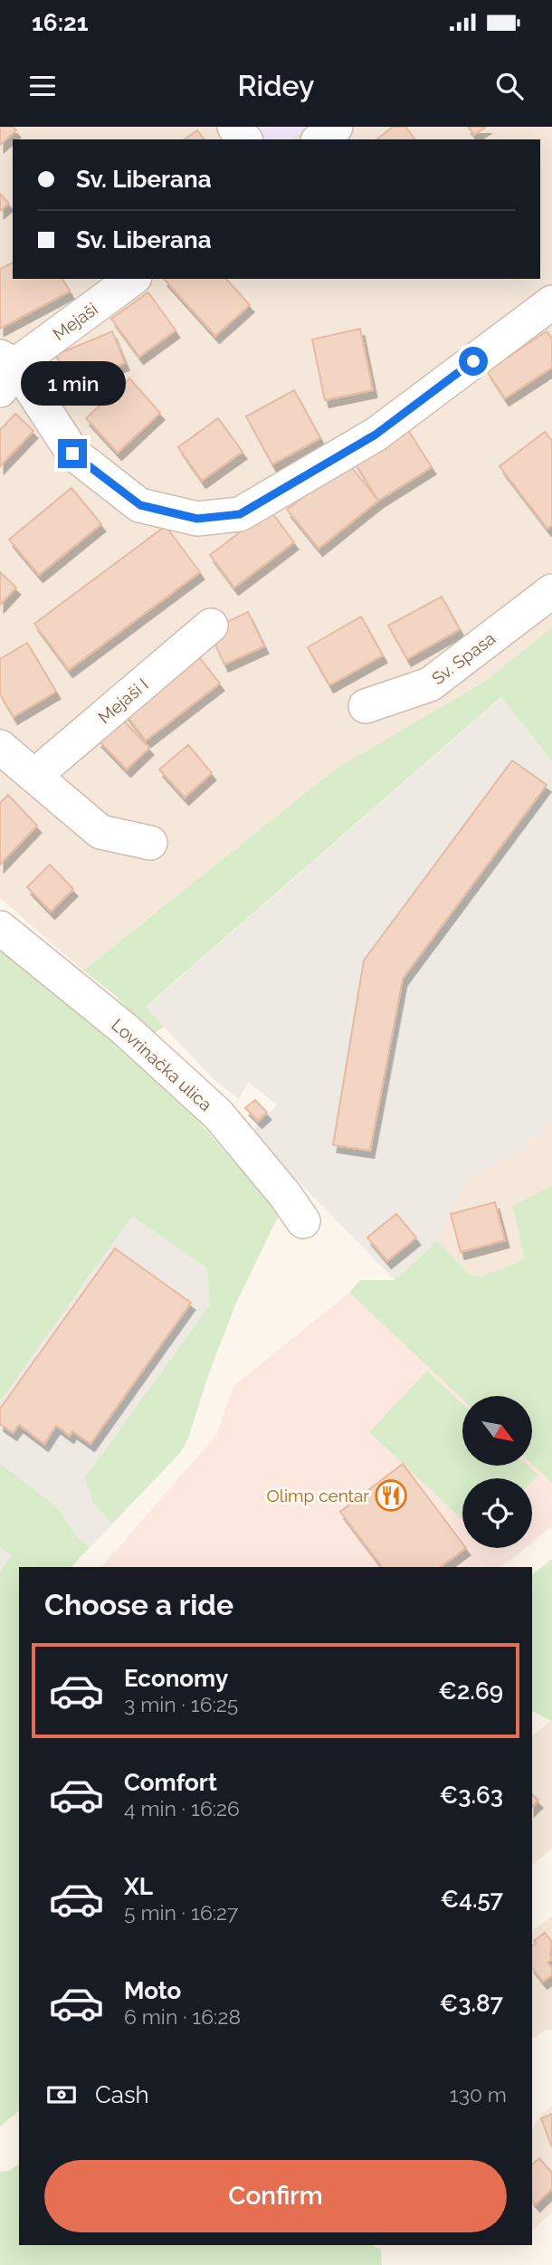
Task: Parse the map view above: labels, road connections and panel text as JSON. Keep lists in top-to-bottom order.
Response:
{
  "streets": {
    "street": [
      "Mejaši",
      "Sv. Spasa",
      "Mejaši I",
      "Lovrinačka ulica"
    ]
  },
  "places": {
    "restaurant": ["Olimp centar"]
  },
  "north": "bottom right",
  "page": {
    "status": "16:21",
    "header": "Ridey",
    "banner": ["Sv. Liberana", "Sv. Liberana"],
    "bubble": "1 min",
    "heading": "Choose a ride",
    "list": [
      {
        "name": "Economy",
        "note": "3 min · 16:25",
        "value": "€2.69"
      },
      {
        "name": "Comfort",
        "note": "4 min · 16:26",
        "value": "€3.63"
      },
      {
        "name": "XL",
        "note": "5 min · 16:27",
        "value": "€4.57"
      },
      {
        "name": "Moto",
        "note": "6 min · 16:28",
        "value": "€3.87"
      }
    ],
    "pay": ["Cash", "130 m"],
    "buttons": "Confirm"
  }
}
